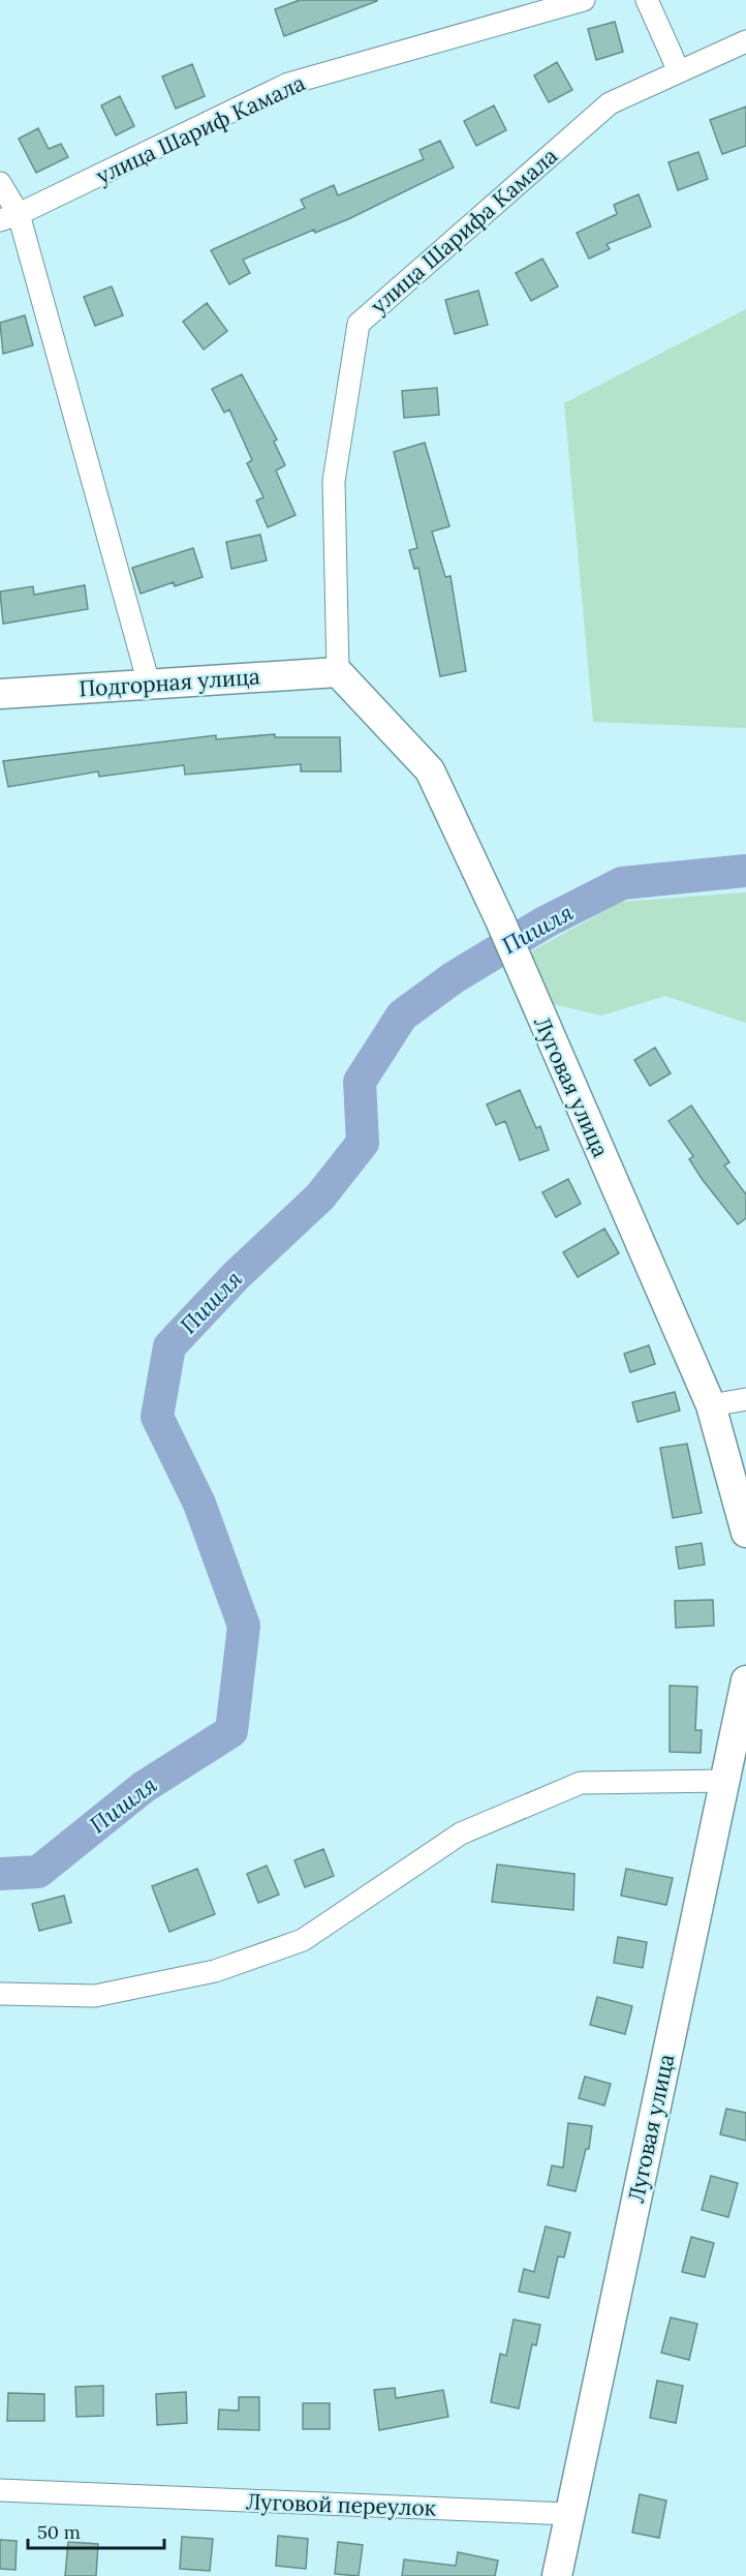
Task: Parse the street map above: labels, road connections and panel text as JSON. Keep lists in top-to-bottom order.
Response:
{
  "streets": {
    "street": [
      "улица Шариф Камала",
      "улица Шарифа Камала",
      "Подгорная улица",
      "Луговая улица",
      "Луговой переулок"
    ]
  },
  "crossings": [
    ["улица Шарифа Камала", "Подгорная улица"],
    ["улица Шарифа Камала", "Луговая улица"],
    ["Подгорная улица", "Луговая улица"],
    ["Луговая улица", "Луговой переулок"]
  ],
  "water": ["Пишля"],
  "scale_bar": "50 m"
}
